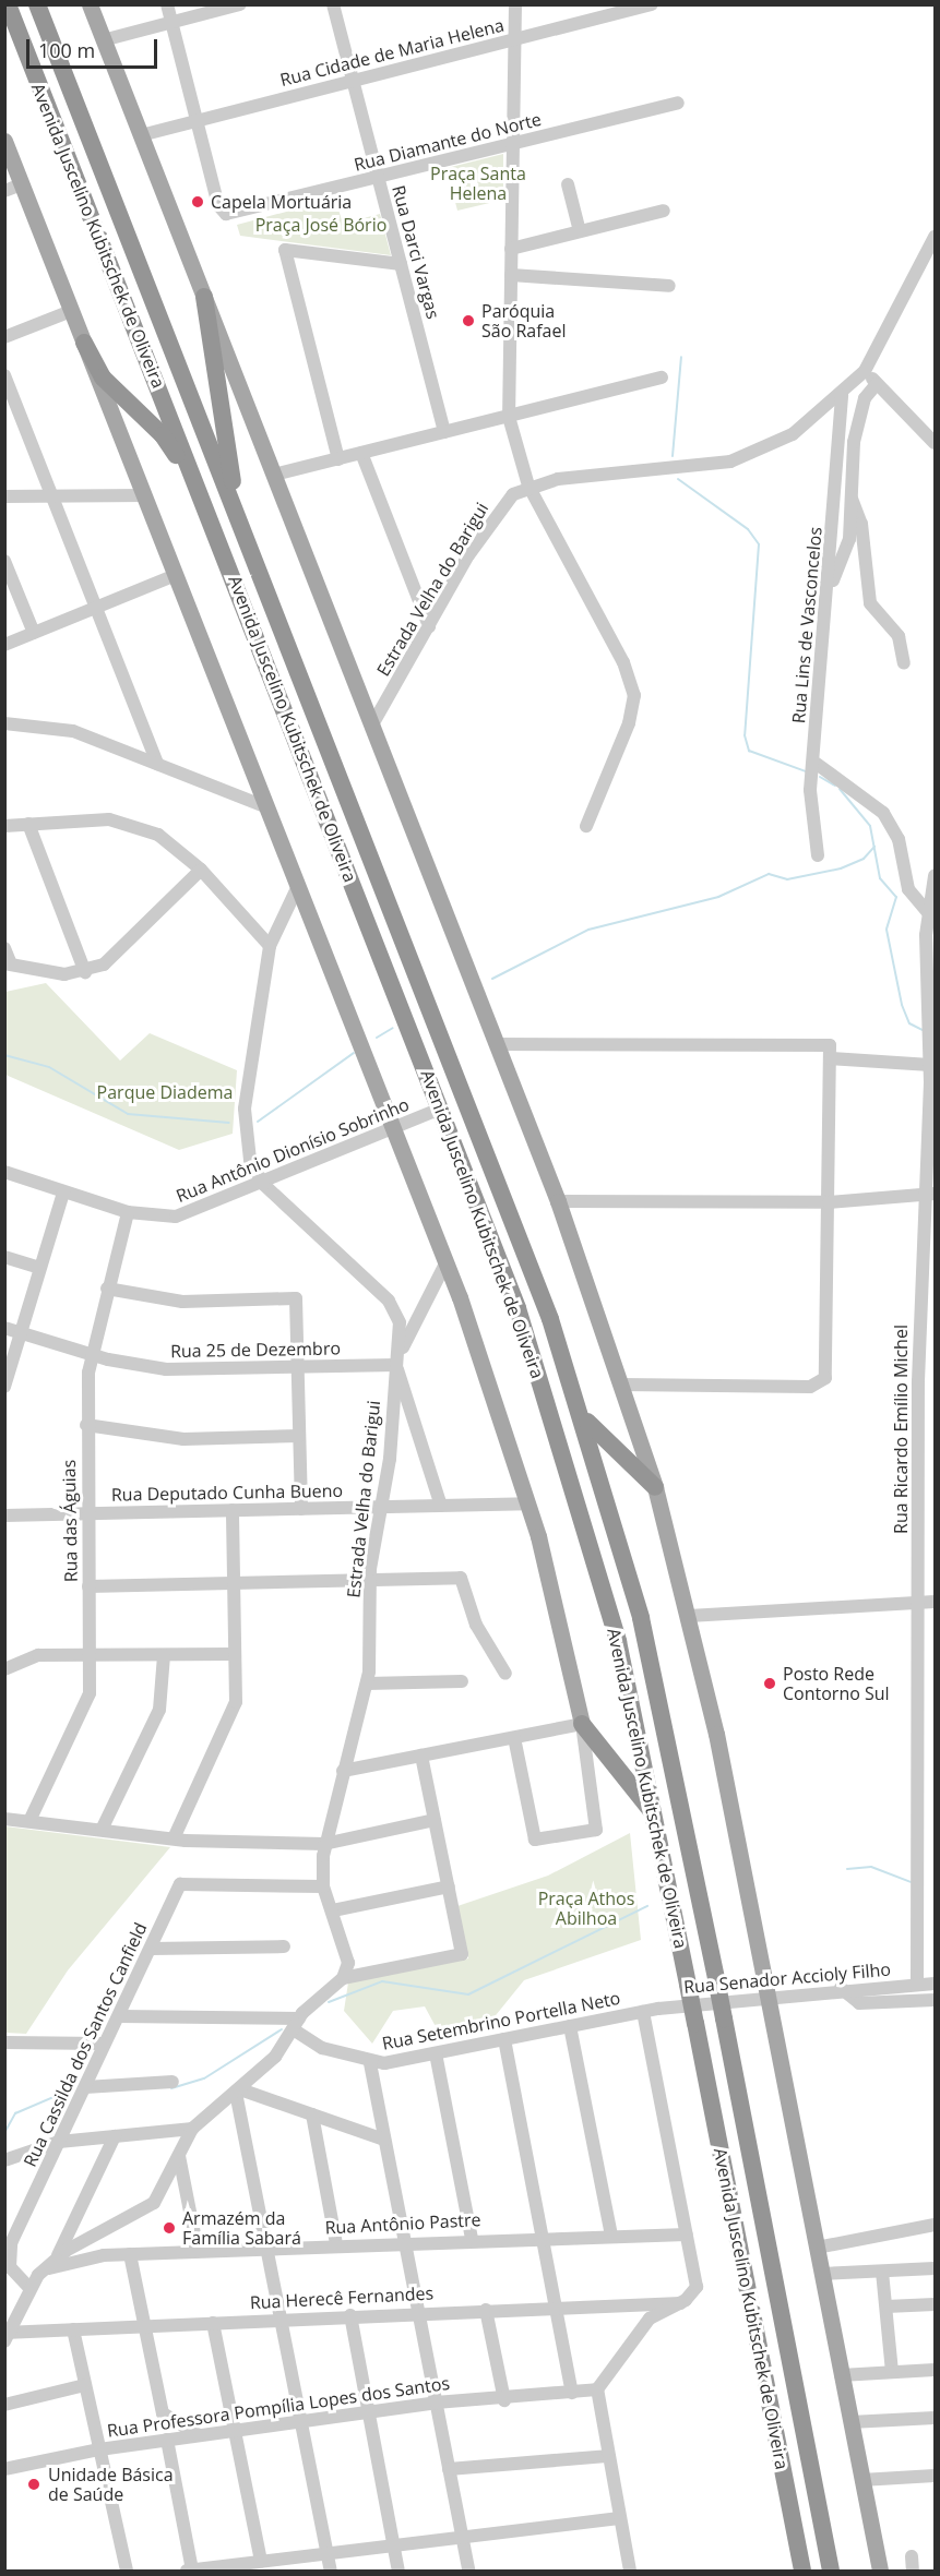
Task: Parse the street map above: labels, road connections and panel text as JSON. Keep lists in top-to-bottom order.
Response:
{
  "streets": {
    "highway": ["Avenida Juscelino Kubitschek de Oliveira"],
    "street": [
      "Rua Cidade de Maria Helena",
      "Rua Diamante do Norte",
      "Rua Darci Vargas",
      "Estrada Velha do Barigui",
      "Rua Lins de Vasconcelos",
      "Rua Antônio Dionísio Sobrinho",
      "Rua 25 de Dezembro",
      "Rua Ricardo Emílio Michel",
      "Rua Deputado Cunha Bueno",
      "Rua das Águias",
      "Rua Senador Accioly Filho",
      "Rua Setembrino Portella Neto",
      "Rua Cassilda dos Santos Canfield",
      "Rua Antônio Pastre",
      "Rua Herecê Fernandes",
      "Rua Professora Pompília Lopes dos Santos"
    ]
  },
  "crossings": [
    ["Rua Cidade de Maria Helena", "Rua Diamante do Norte"],
    ["Rua Cidade de Maria Helena", "Rua Darci Vargas"],
    ["Rua Diamante do Norte", "Rua Darci Vargas"],
    ["Avenida Juscelino Kubitschek de Oliveira", "Rua Antônio Dionísio Sobrinho"],
    ["Estrada Velha do Barigui", "Rua Lins de Vasconcelos"],
    ["Estrada Velha do Barigui", "Rua Antônio Dionísio Sobrinho"],
    ["Estrada Velha do Barigui", "Rua 25 de Dezembro"],
    ["Estrada Velha do Barigui", "Rua Deputado Cunha Bueno"],
    ["Estrada Velha do Barigui", "Rua Cassilda dos Santos Canfield"],
    ["Rua Antônio Dionísio Sobrinho", "Rua das Águias"],
    ["Rua 25 de Dezembro", "Rua das Águias"],
    ["Rua Ricardo Emílio Michel", "Rua Senador Accioly Filho"],
    ["Rua Deputado Cunha Bueno", "Rua das Águias"],
    ["Rua Senador Accioly Filho", "Rua Setembrino Portella Neto"]
  ],
  "parks": [
    "Praça Santa Helena",
    "Praça José Bório",
    "Parque Diadema",
    "Praça Athos Abilhoa"
  ],
  "places": [
    "Capela Mortuária",
    "Paróquia São Rafael",
    "Posto Rede Contorno Sul",
    "Armazém da Família Sabará",
    "Unidade Básica de Saúde"
  ],
  "scale_bar": "100 m"
}
